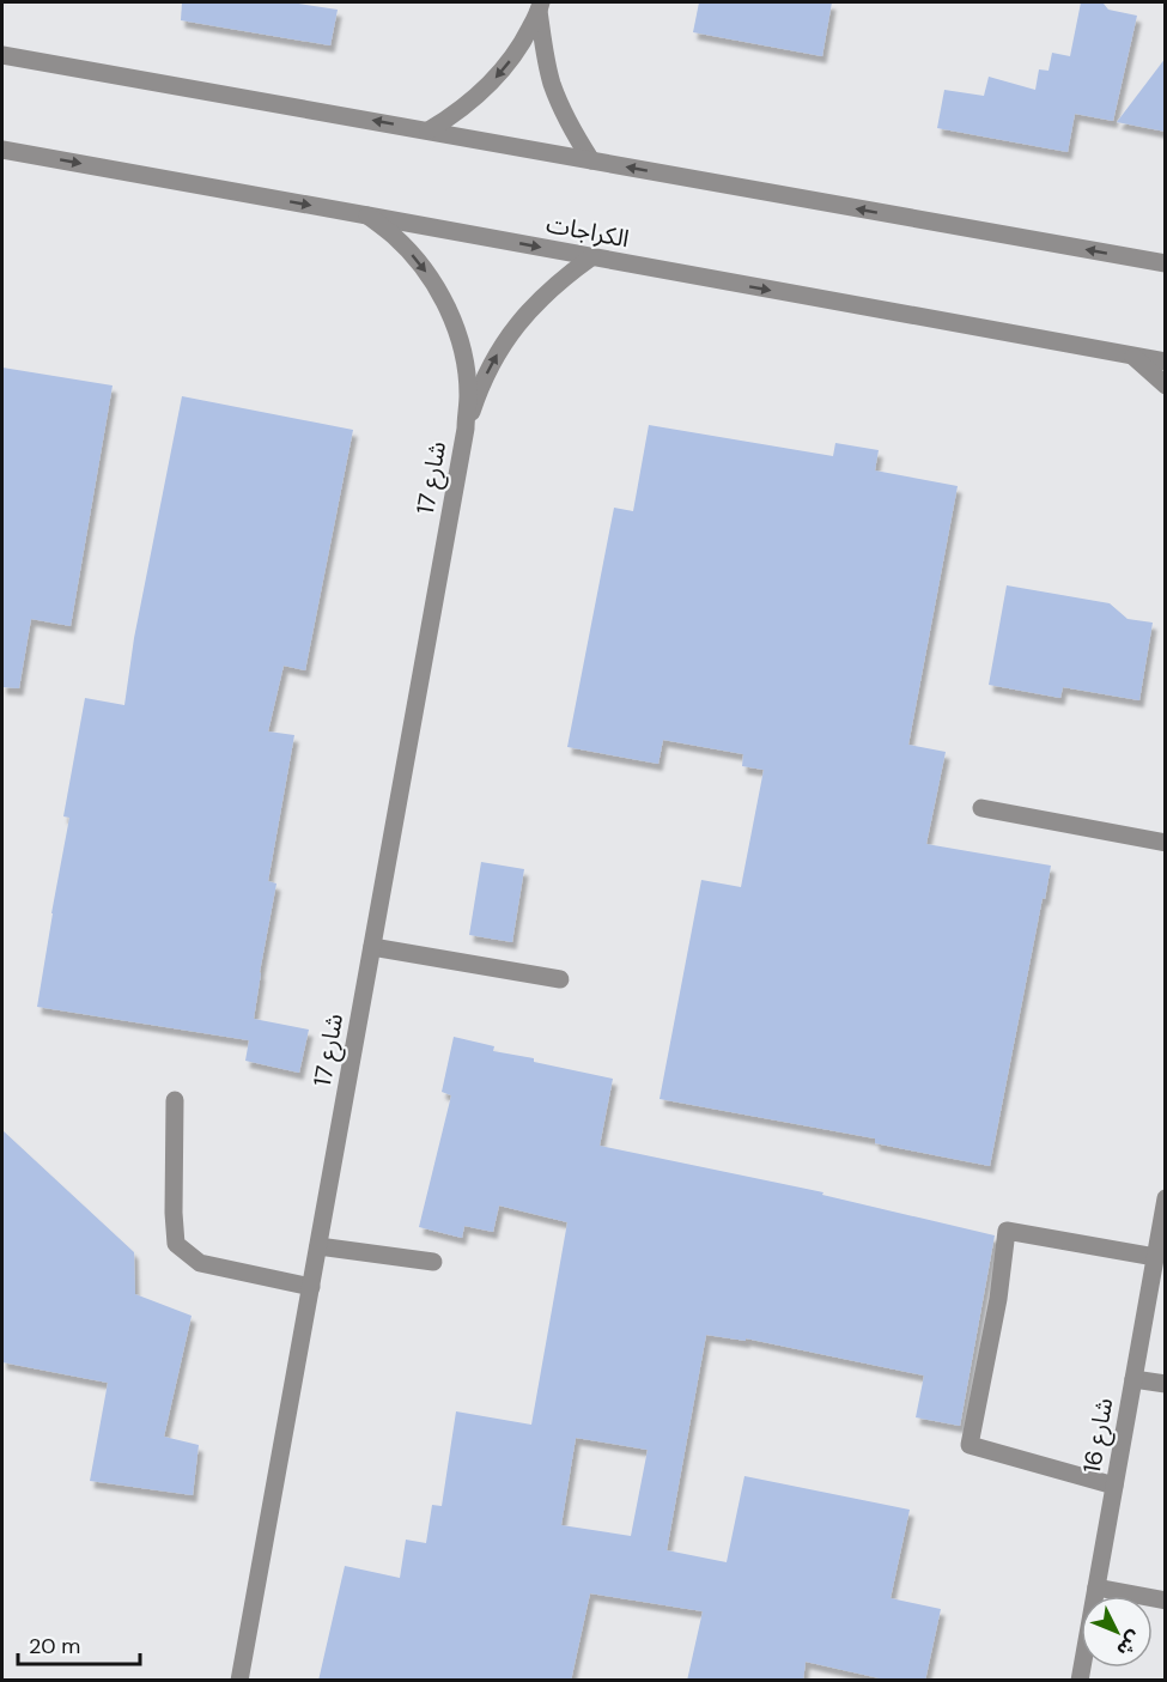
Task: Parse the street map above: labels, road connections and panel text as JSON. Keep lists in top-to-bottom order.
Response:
{
  "streets": {
    "street": ["الكراجات", "شارع 17", "شارع 16"]
  },
  "crossings": [
    ["الكراجات", "شارع 17"]
  ],
  "scale_bar": "20 m",
  "north": "bottom right"
}
